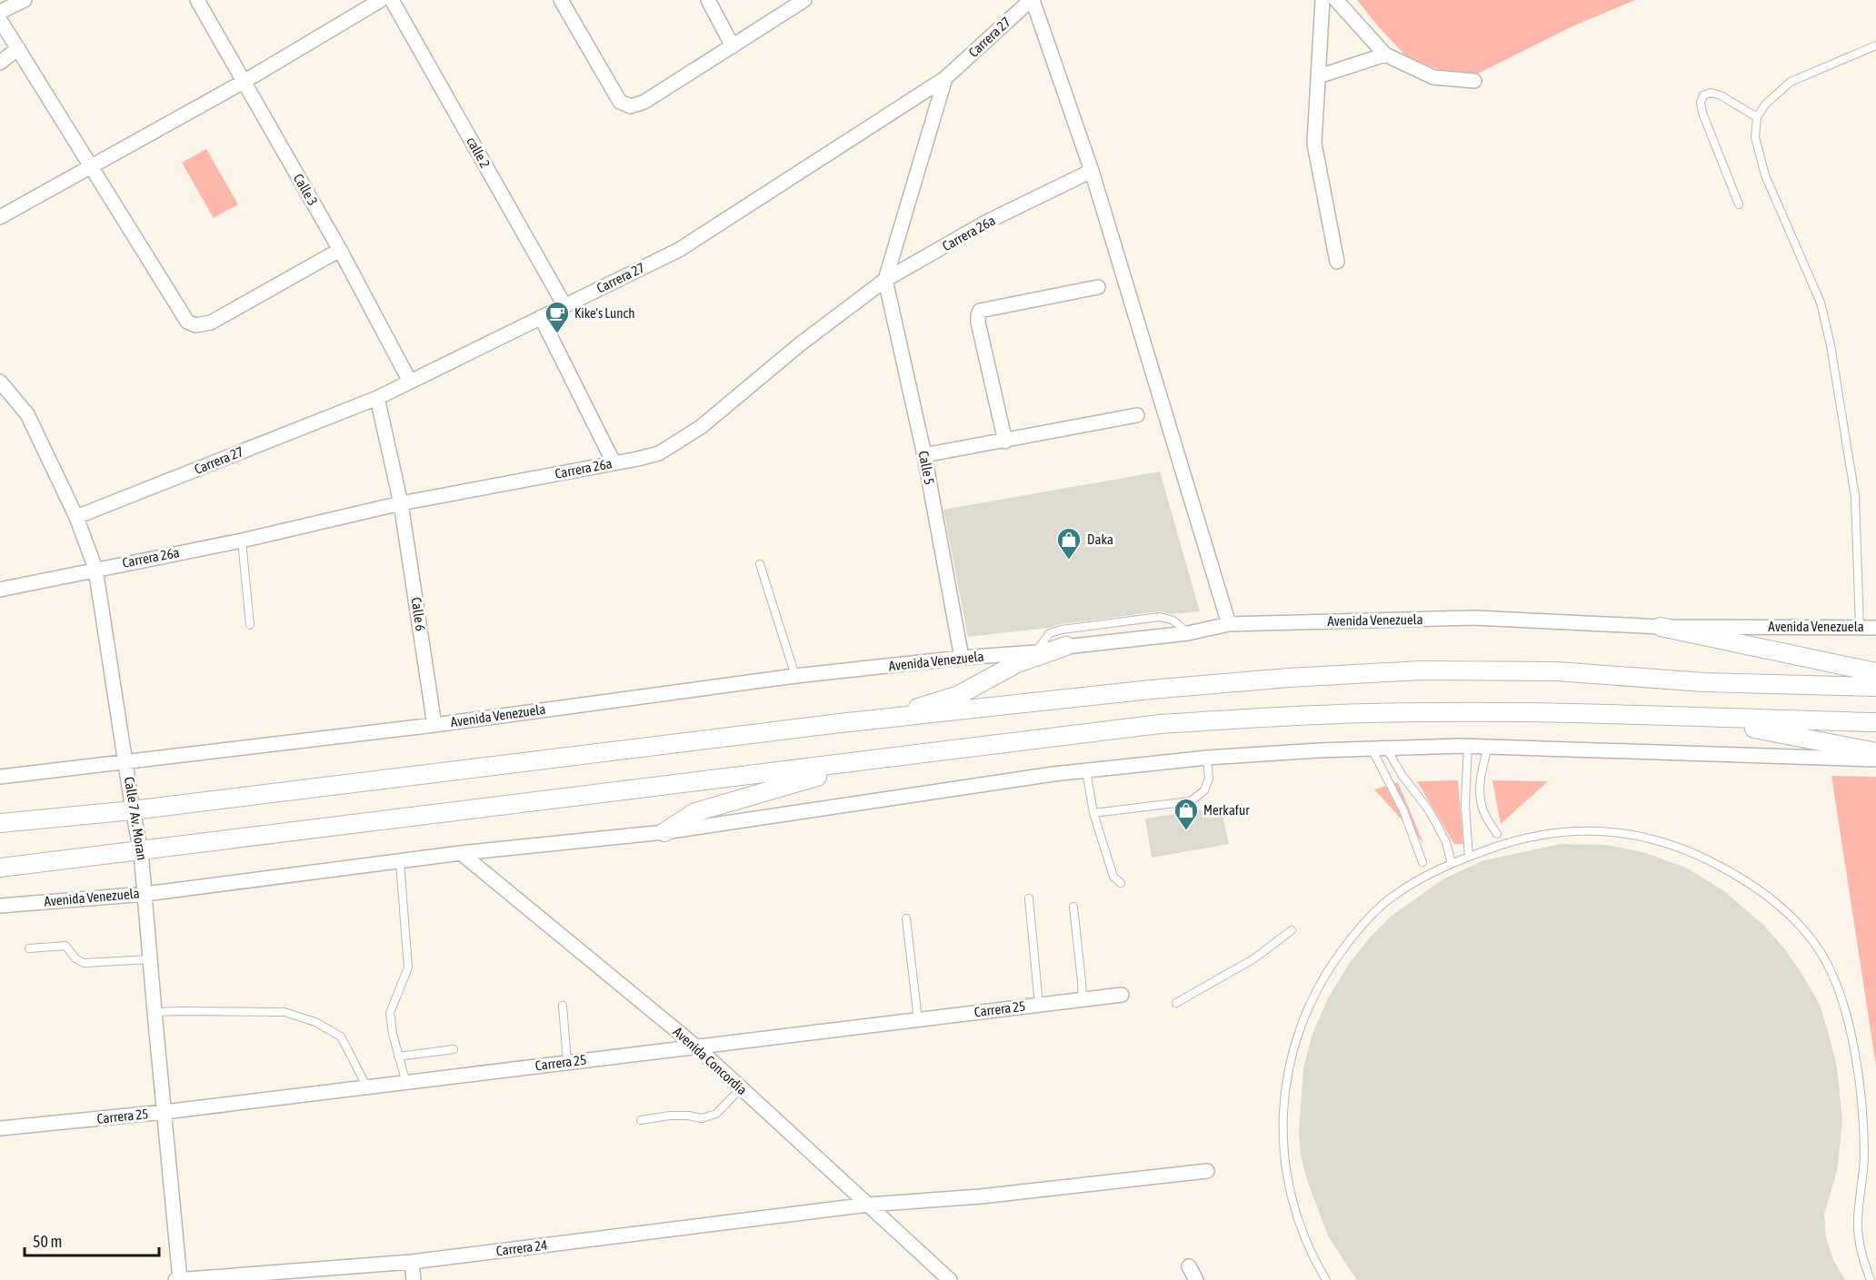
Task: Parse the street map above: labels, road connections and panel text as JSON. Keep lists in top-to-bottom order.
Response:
{
  "streets": {
    "street": [
      "Carrera 27",
      "calle 2",
      "Calle 3",
      "Carrera 26a",
      "Calle 5",
      "Calle 6",
      "Avenida Venezuela",
      "Calle 7 Av. Moran",
      "Carrera 25",
      "Avenida Concordia",
      "Carrera 24"
    ]
  },
  "crossings": [
    ["Carrera 27", "calle 2"],
    ["Carrera 27", "Calle 3"],
    ["Carrera 27", "Calle 6"],
    ["Carrera 27", "Calle 7 Av. Moran"],
    ["Carrera 26a", "Calle 5"],
    ["Carrera 26a", "Calle 6"],
    ["Carrera 26a", "Calle 7 Av. Moran"],
    ["Calle 5", "Avenida Venezuela"],
    ["Calle 6", "Avenida Venezuela"],
    ["Avenida Venezuela", "Calle 7 Av. Moran"],
    ["Avenida Venezuela", "Avenida Concordia"],
    ["Calle 7 Av. Moran", "Carrera 25"],
    ["Calle 7 Av. Moran", "Carrera 24"],
    ["Carrera 25", "Avenida Concordia"],
    ["Avenida Concordia", "Carrera 24"]
  ],
  "places": {
    "cafe": ["Kike's Lunch"],
    "shop": ["Daka", "Merkafur"]
  },
  "scale_bar": "50 m"
}
